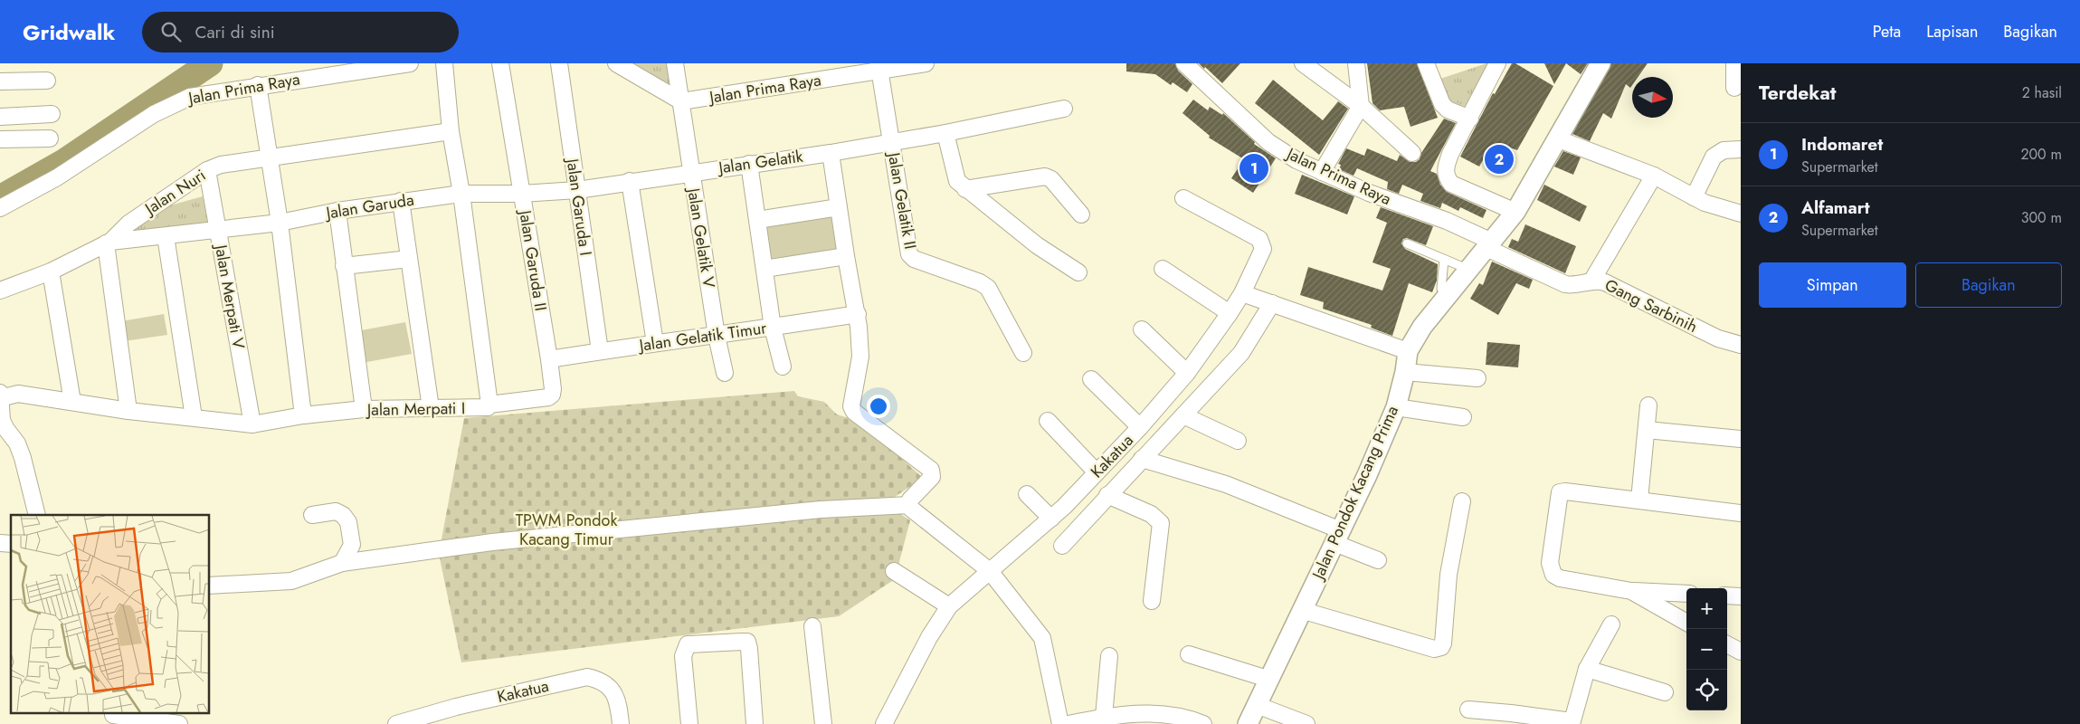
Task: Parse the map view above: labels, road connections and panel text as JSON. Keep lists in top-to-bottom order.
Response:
{
  "streets": {
    "street": [
      "Jalan Prima Raya",
      "Jalan Gelatik",
      "Jalan Nuri",
      "Jalan Gelatik II",
      "Jalan Garuda",
      "Jalan Garuda I",
      "Jalan Gelatik V",
      "Jalan Garuda II",
      "Jalan Merpati V",
      "Gang Sarbinih",
      "Jalan Gelatik Timur",
      "Jalan Merpati I",
      "Kakatua",
      "Jalan Pondok Kacang Prima"
    ]
  },
  "crossings": [
    ["Jalan Prima Raya", "Jalan Gelatik II"],
    ["Jalan Prima Raya", "Jalan Gelatik V"],
    ["Jalan Prima Raya", "Gang Sarbinih"],
    ["Jalan Prima Raya", "Jalan Pondok Kacang Prima"],
    ["Jalan Gelatik", "Jalan Gelatik II"],
    ["Jalan Gelatik", "Jalan Garuda"],
    ["Jalan Gelatik", "Jalan Gelatik V"],
    ["Jalan Nuri", "Jalan Garuda"],
    ["Jalan Nuri", "Jalan Merpati V"],
    ["Jalan Garuda", "Jalan Garuda I"],
    ["Jalan Garuda", "Jalan Garuda II"],
    ["Jalan Garuda", "Jalan Merpati V"],
    ["Jalan Garuda I", "Jalan Gelatik Timur"],
    ["Jalan Gelatik V", "Jalan Gelatik Timur"],
    ["Jalan Garuda II", "Jalan Gelatik Timur"],
    ["Jalan Garuda II", "Jalan Merpati I"],
    ["Jalan Merpati V", "Jalan Merpati I"],
    ["Gang Sarbinih", "Jalan Pondok Kacang Prima"]
  ],
  "parks": ["TPWM Pondok Kacang Timur"],
  "north": "right",
  "page": {
    "header": "Gridwalk",
    "search": "Cari di sini",
    "nav": ["Peta", "Lapisan", "Bagikan"],
    "heading": ["Terdekat", "2 hasil"],
    "list": [
      {
        "mark": "1",
        "name": "Indomaret",
        "note": "Supermarket",
        "value": "200 m"
      },
      {
        "mark": "2",
        "name": "Alfamart",
        "note": "Supermarket",
        "value": "300 m"
      }
    ],
    "pins": ["2", "1"],
    "buttons": ["Simpan", "Bagikan"],
    "map_buttons": ["+", "−"]
  }
}
